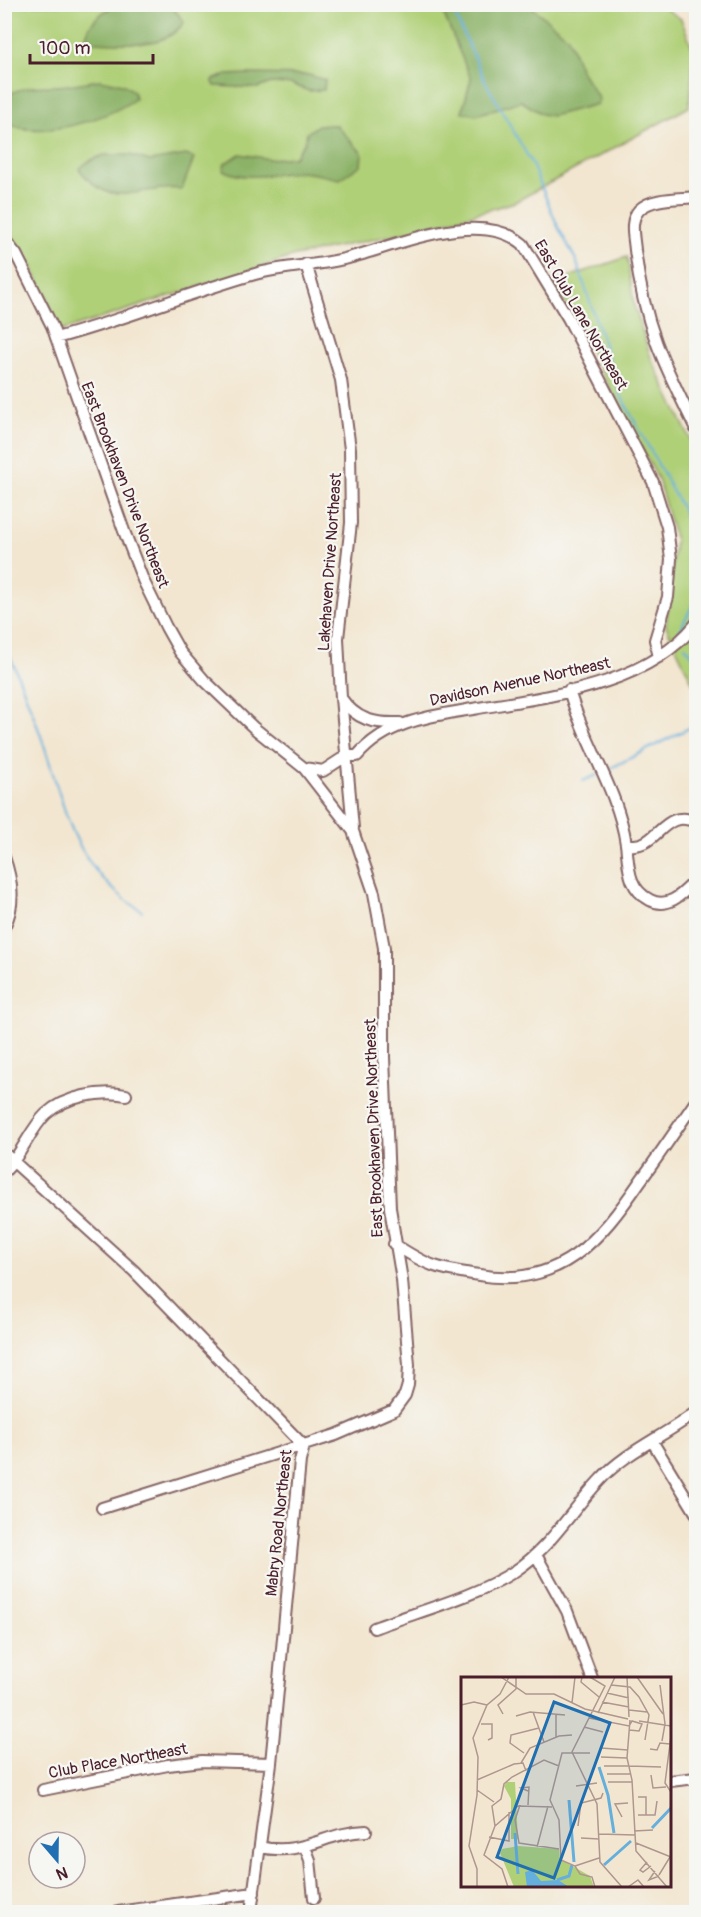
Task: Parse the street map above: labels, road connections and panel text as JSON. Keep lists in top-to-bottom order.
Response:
{
  "streets": {
    "street": [
      "East Club Lane Northeast",
      "East Brookhaven Drive Northeast",
      "Lakehaven Drive Northeast",
      "Davidson Avenue Northeast",
      "Mabry Road Northeast",
      "Club Place Northeast"
    ]
  },
  "crossings": [
    ["East Club Lane Northeast", "East Brookhaven Drive Northeast"],
    ["East Club Lane Northeast", "Lakehaven Drive Northeast"],
    ["East Club Lane Northeast", "Davidson Avenue Northeast"],
    ["East Brookhaven Drive Northeast", "Lakehaven Drive Northeast"],
    ["East Brookhaven Drive Northeast", "Mabry Road Northeast"],
    ["Lakehaven Drive Northeast", "Davidson Avenue Northeast"],
    ["Mabry Road Northeast", "Club Place Northeast"]
  ],
  "scale_bar": "100 m",
  "north": "bottom"
}
